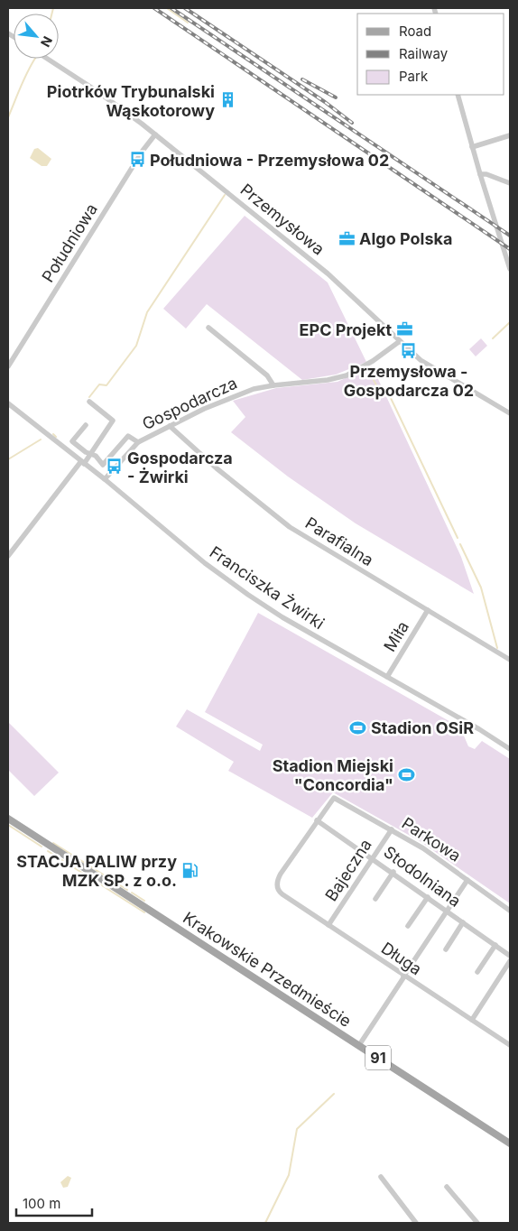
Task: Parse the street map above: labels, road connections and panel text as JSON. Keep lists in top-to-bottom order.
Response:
{
  "streets": {
    "main road": ["Krakowskie Przedmieście", "91"],
    "street": [
      "Przemysłowa",
      "Południowa",
      "Gospodarcza",
      "Parafialna",
      "Franciszka Żwirki",
      "Miła",
      "Parkowa",
      "Bajeczna",
      "Stodolniana",
      "Długa"
    ]
  },
  "crossings": [
    ["Przemysłowa", "Południowa"],
    ["Przemysłowa", "Gospodarcza"],
    ["Gospodarcza", "Parafialna"],
    ["Gospodarcza", "Franciszka Żwirki"],
    ["Parafialna", "Miła"],
    ["Franciszka Żwirki", "Miła"],
    ["Parkowa", "Bajeczna"],
    ["Parkowa", "Stodolniana"],
    ["Parkowa", "Długa"],
    ["Bajeczna", "Stodolniana"],
    ["Bajeczna", "Długa"],
    ["Stodolniana", "Długa"]
  ],
  "places": {
    "building": ["Piotrków Trybunalski Wąskotorowy"],
    "bus stop": ["Południowa - Przemysłowa 02", "Przemysłowa - Gospodarcza 02", "Gospodarcza - Żwirki"],
    "office": ["Algo Polska", "EPC Projekt"],
    "sports": ["Stadion OSiR", "Stadion Miejski \"Concordia\""],
    "fuel station": ["STACJA PALIW przy MZK SP. z o.o."]
  },
  "legend": ["Road", "Railway", "Park"],
  "scale_bar": "100 m",
  "north": "bottom right"
}
